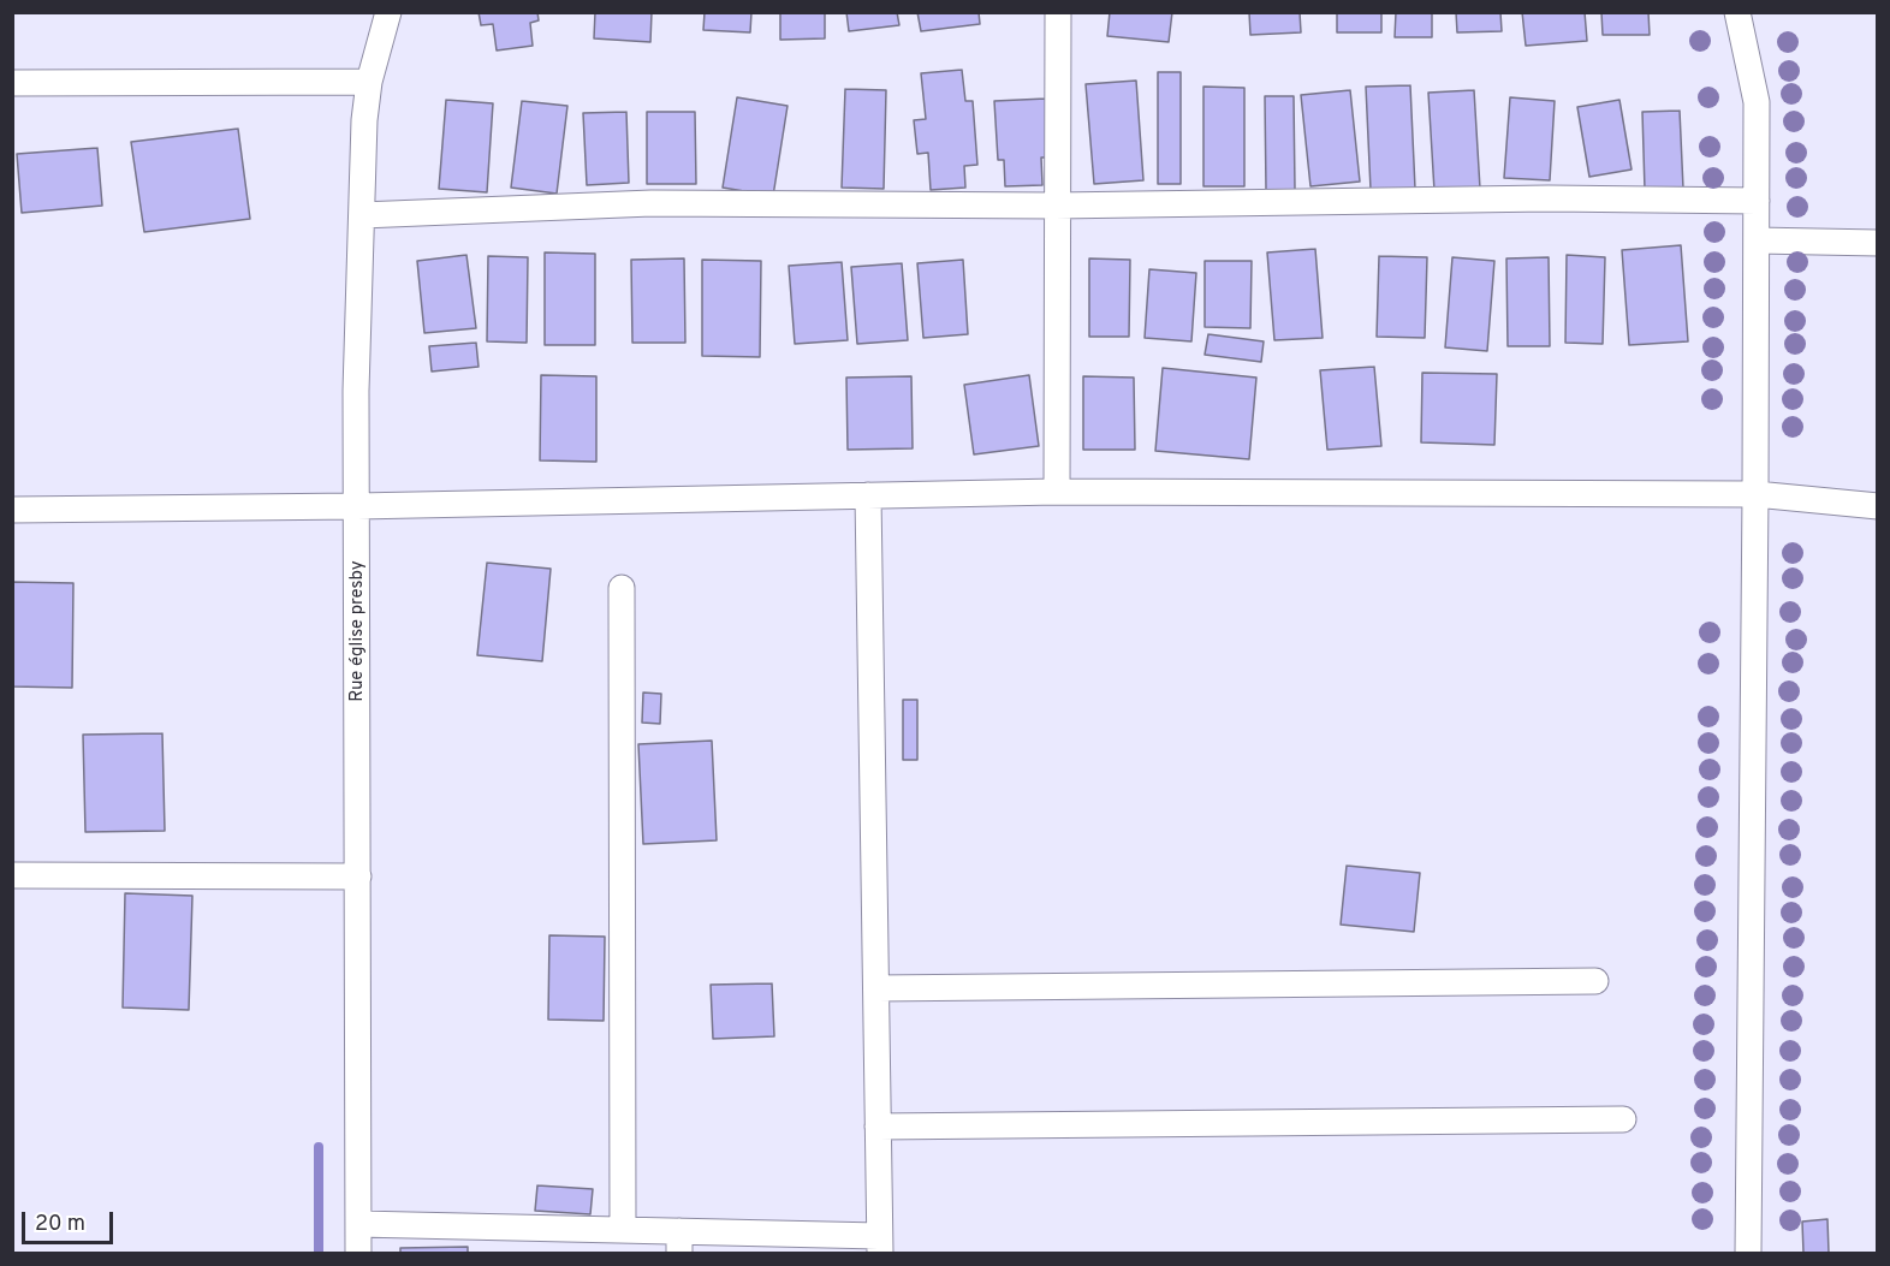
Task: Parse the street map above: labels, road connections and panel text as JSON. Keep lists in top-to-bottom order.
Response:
{
  "streets": {
    "street": ["Rue église presby"]
  },
  "scale_bar": "20 m"
}
